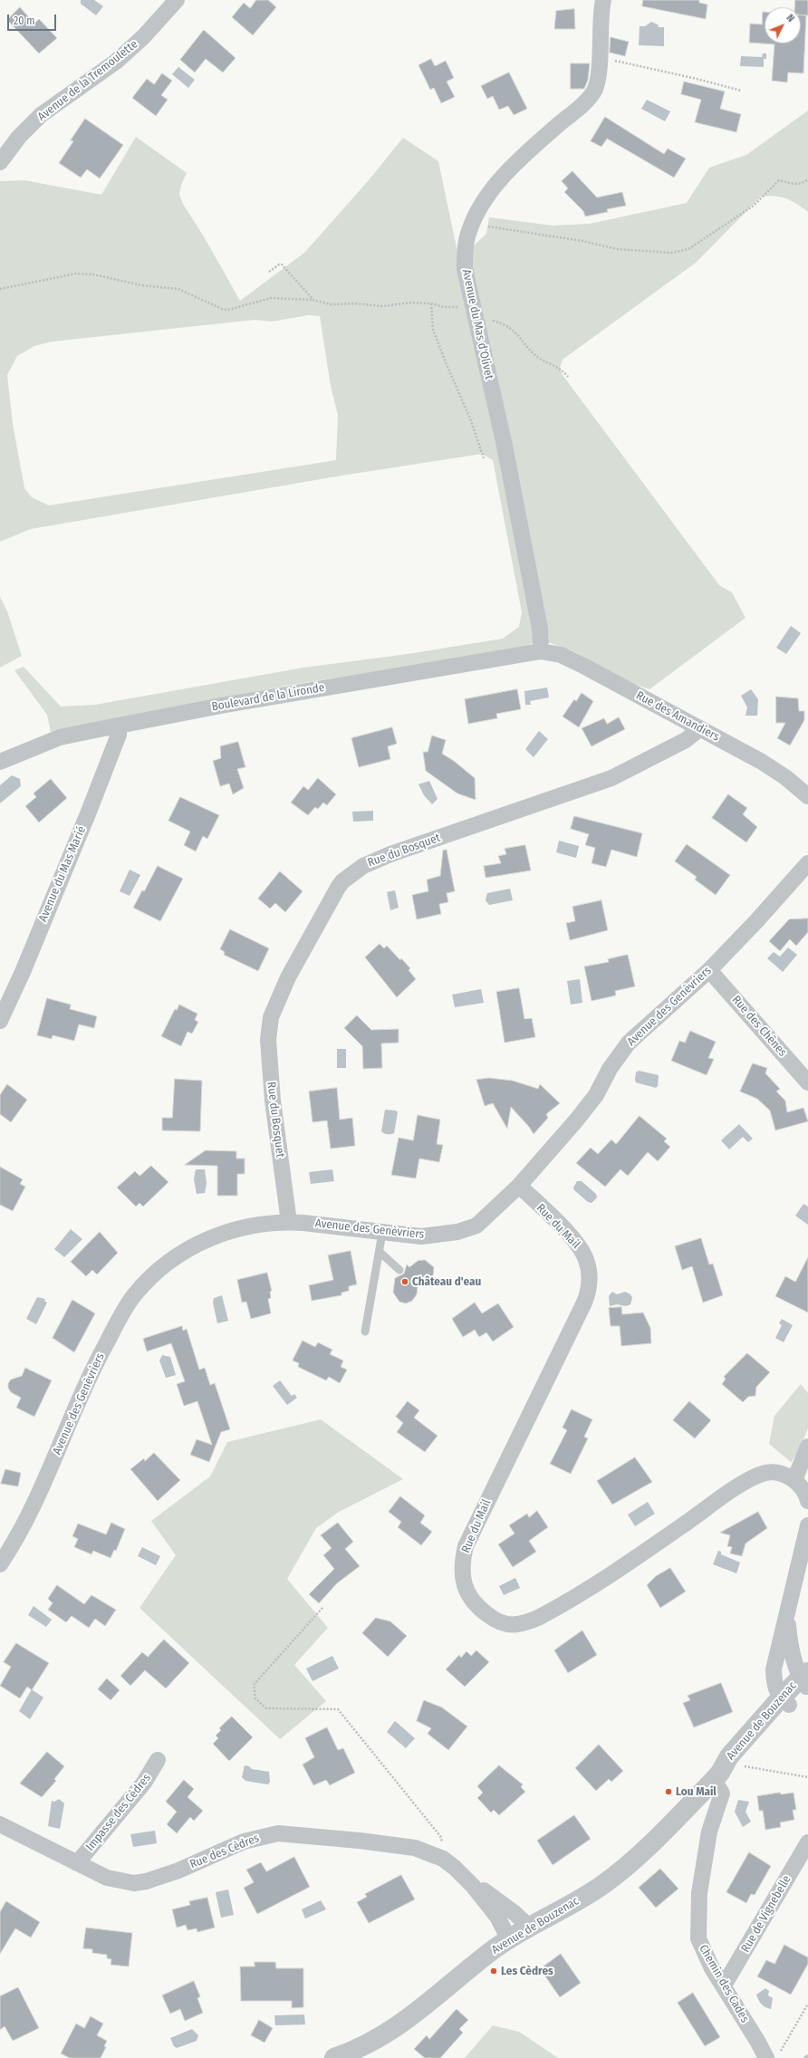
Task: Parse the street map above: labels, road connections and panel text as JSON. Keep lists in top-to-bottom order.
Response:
{
  "streets": {
    "street": [
      "Avenue de la Tremoulette",
      "Avenue du Mas d'Olivet",
      "Boulevard de la Lironde",
      "Rue des Amandiers",
      "Rue du Bosquet",
      "Avenue du Mas Marié",
      "Avenue des Genèvriers",
      "Rue des Chênes",
      "Rue du Mail",
      "Avenue de Bouzenac",
      "Impasse des Cèdres",
      "Rue des Cèdres",
      "Rue de Vignebelle",
      "Chemin des Cades"
    ]
  },
  "crossings": [
    ["Avenue du Mas d'Olivet", "Boulevard de la Lironde"],
    ["Avenue du Mas d'Olivet", "Rue des Amandiers"],
    ["Boulevard de la Lironde", "Rue des Amandiers"],
    ["Boulevard de la Lironde", "Avenue du Mas Marié"],
    ["Rue des Amandiers", "Rue du Bosquet"],
    ["Rue du Bosquet", "Avenue des Genèvriers"],
    ["Avenue des Genèvriers", "Rue des Chênes"],
    ["Avenue des Genèvriers", "Rue du Mail"],
    ["Avenue de Bouzenac", "Rue des Cèdres"],
    ["Avenue de Bouzenac", "Chemin des Cades"],
    ["Impasse des Cèdres", "Rue des Cèdres"],
    ["Rue de Vignebelle", "Chemin des Cades"]
  ],
  "places": ["Château d'eau", "Lou Mail", "Les Cèdres"],
  "scale_bar": "20 m",
  "north": "top right"
}
